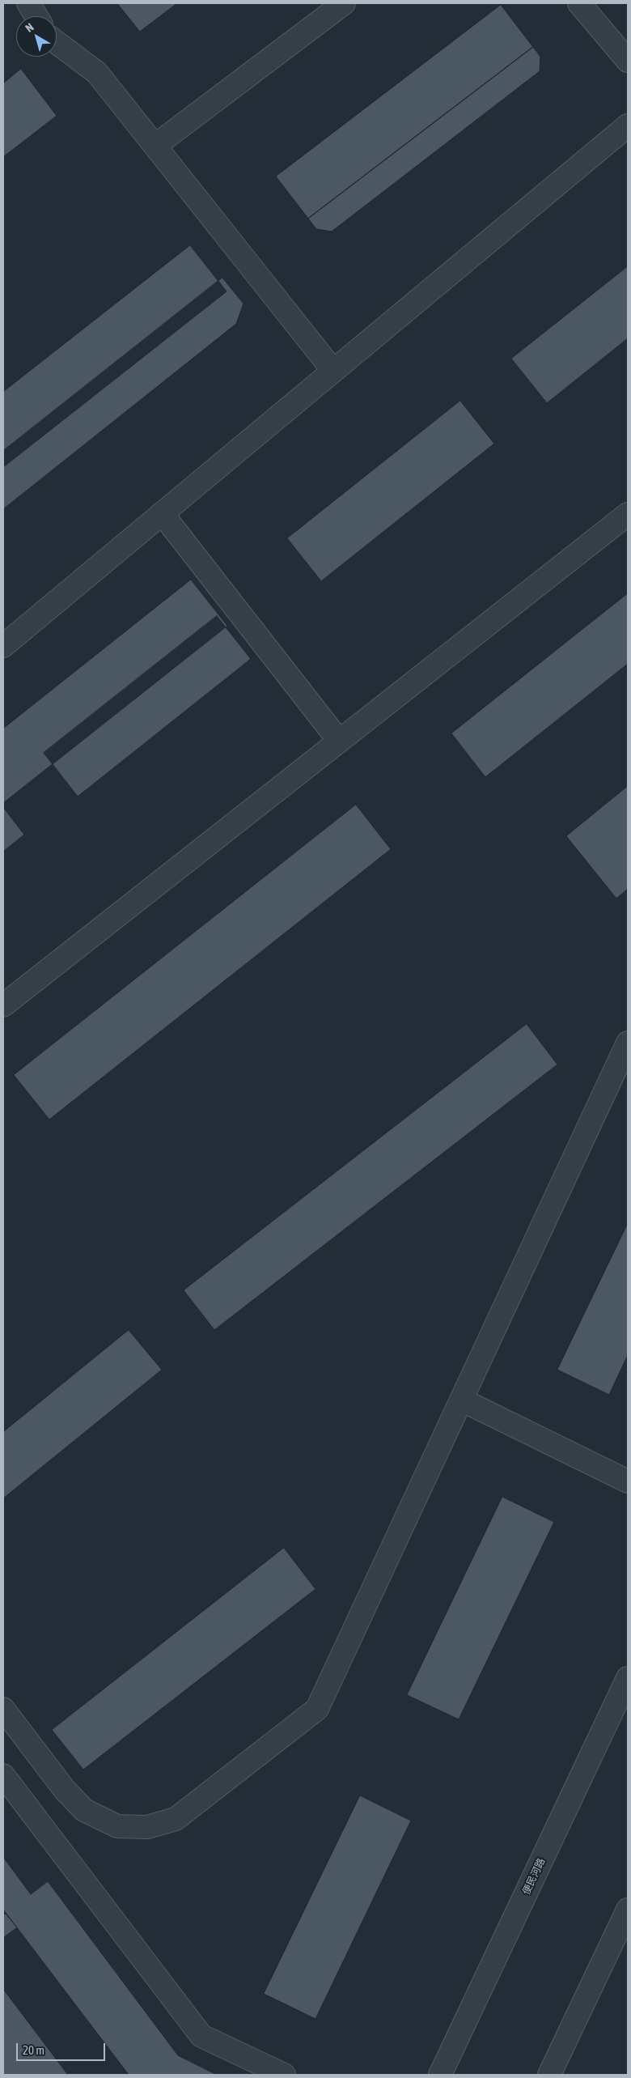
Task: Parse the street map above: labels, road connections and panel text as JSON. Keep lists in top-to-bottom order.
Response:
{
  "streets": {
    "street": ["便民河路"]
  },
  "scale_bar": "20 m",
  "north": "top left"
}
